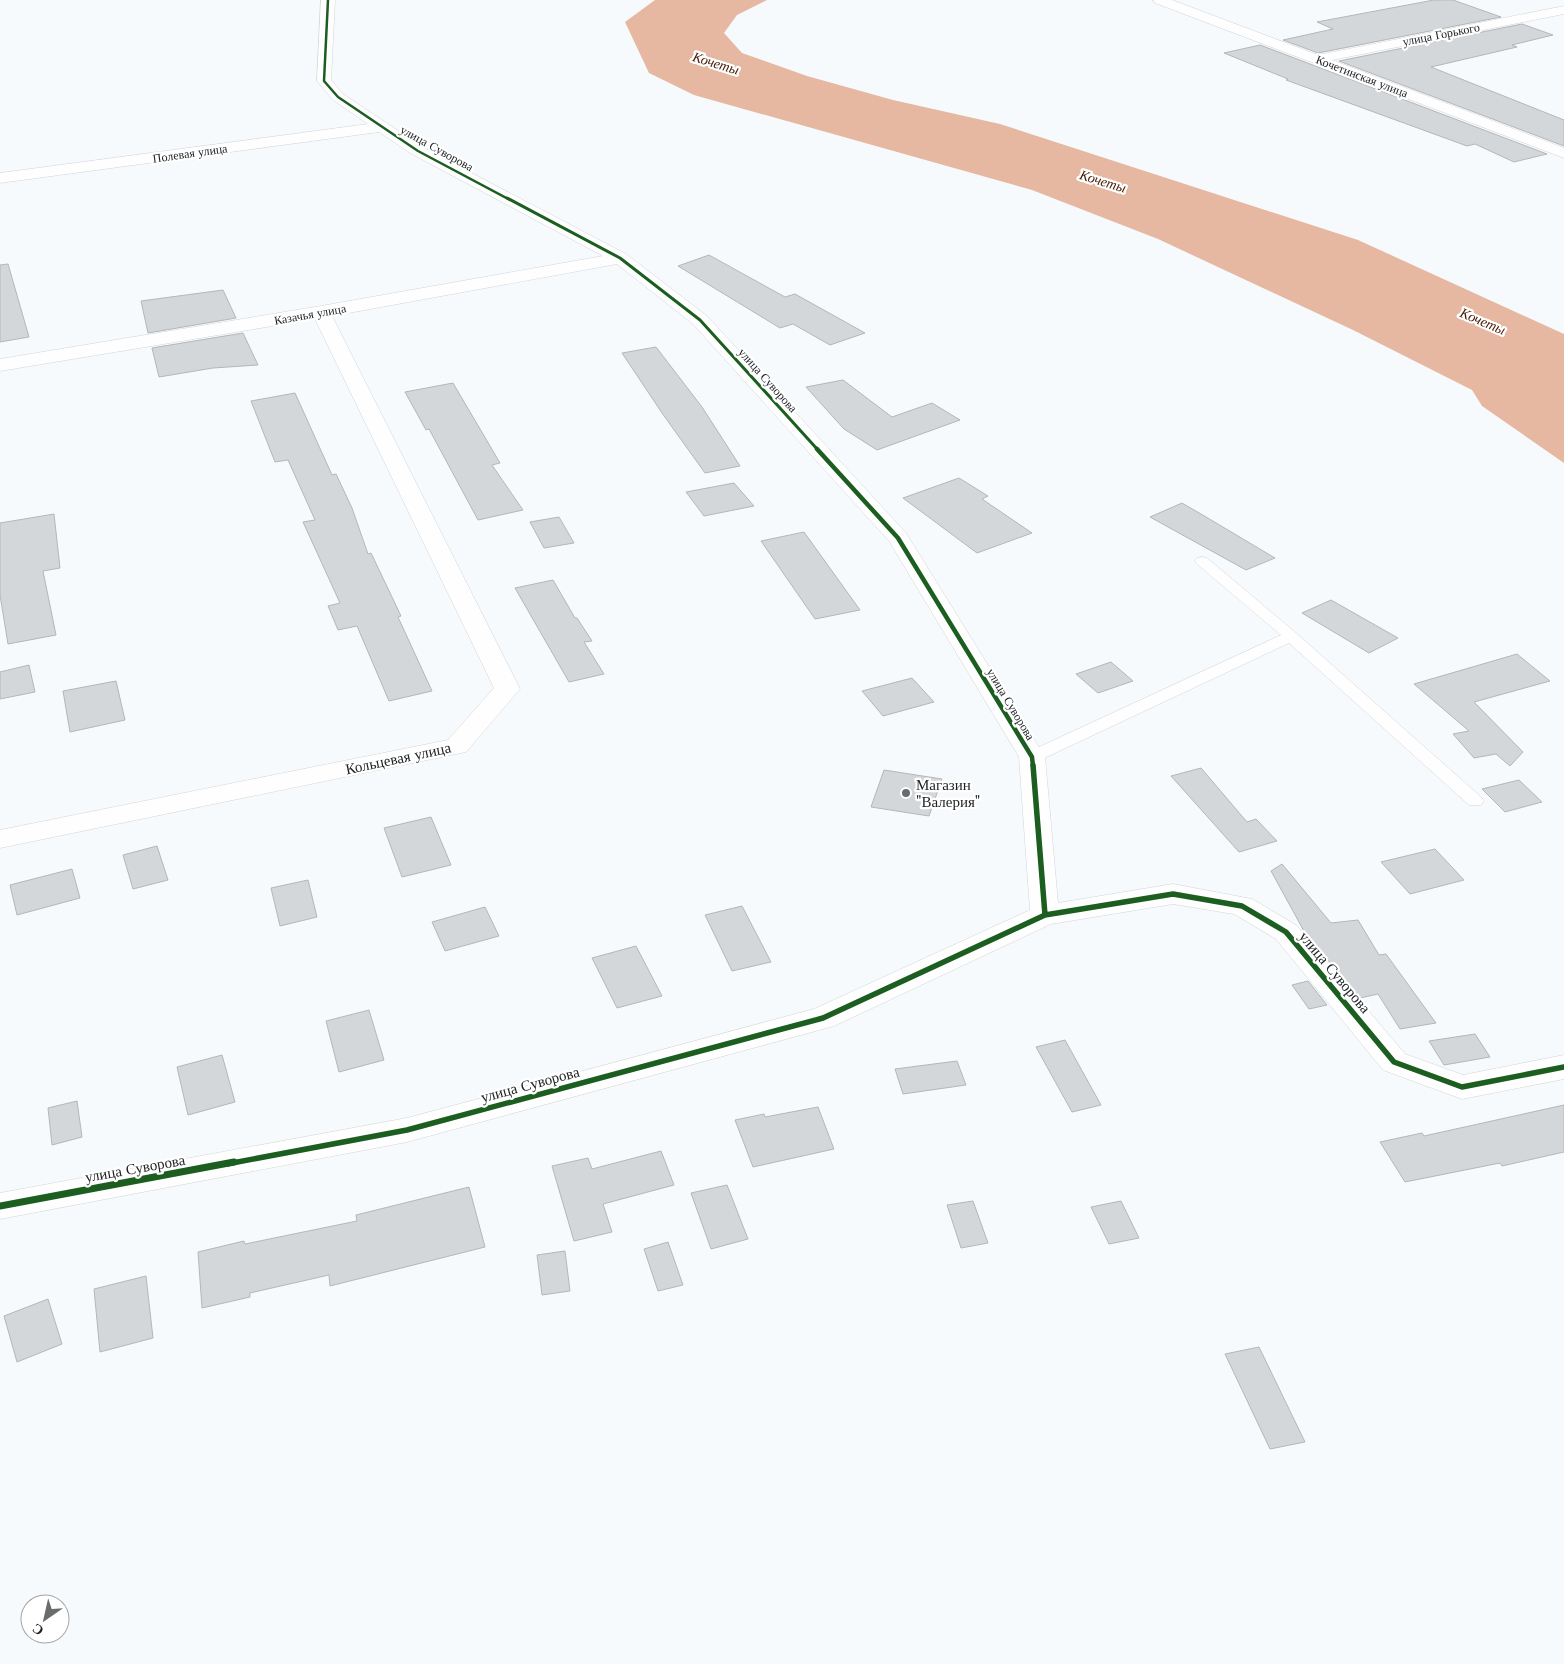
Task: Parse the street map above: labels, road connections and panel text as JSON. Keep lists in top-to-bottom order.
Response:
{
  "streets": {
    "street": [
      "улица Горького",
      "Кочетинская улица",
      "улица Суворова",
      "Полевая улица",
      "Казачья улица",
      "Кольцевая улица"
    ]
  },
  "crossings": [
    ["улица Горького", "Кочетинская улица"],
    ["улица Суворова", "Полевая улица"],
    ["улица Суворова", "Казачья улица"],
    ["Казачья улица", "Кольцевая улица"]
  ],
  "water": ["Кочеты"],
  "places": ["Магазин \"Валерия\""],
  "north": "bottom left"
}
